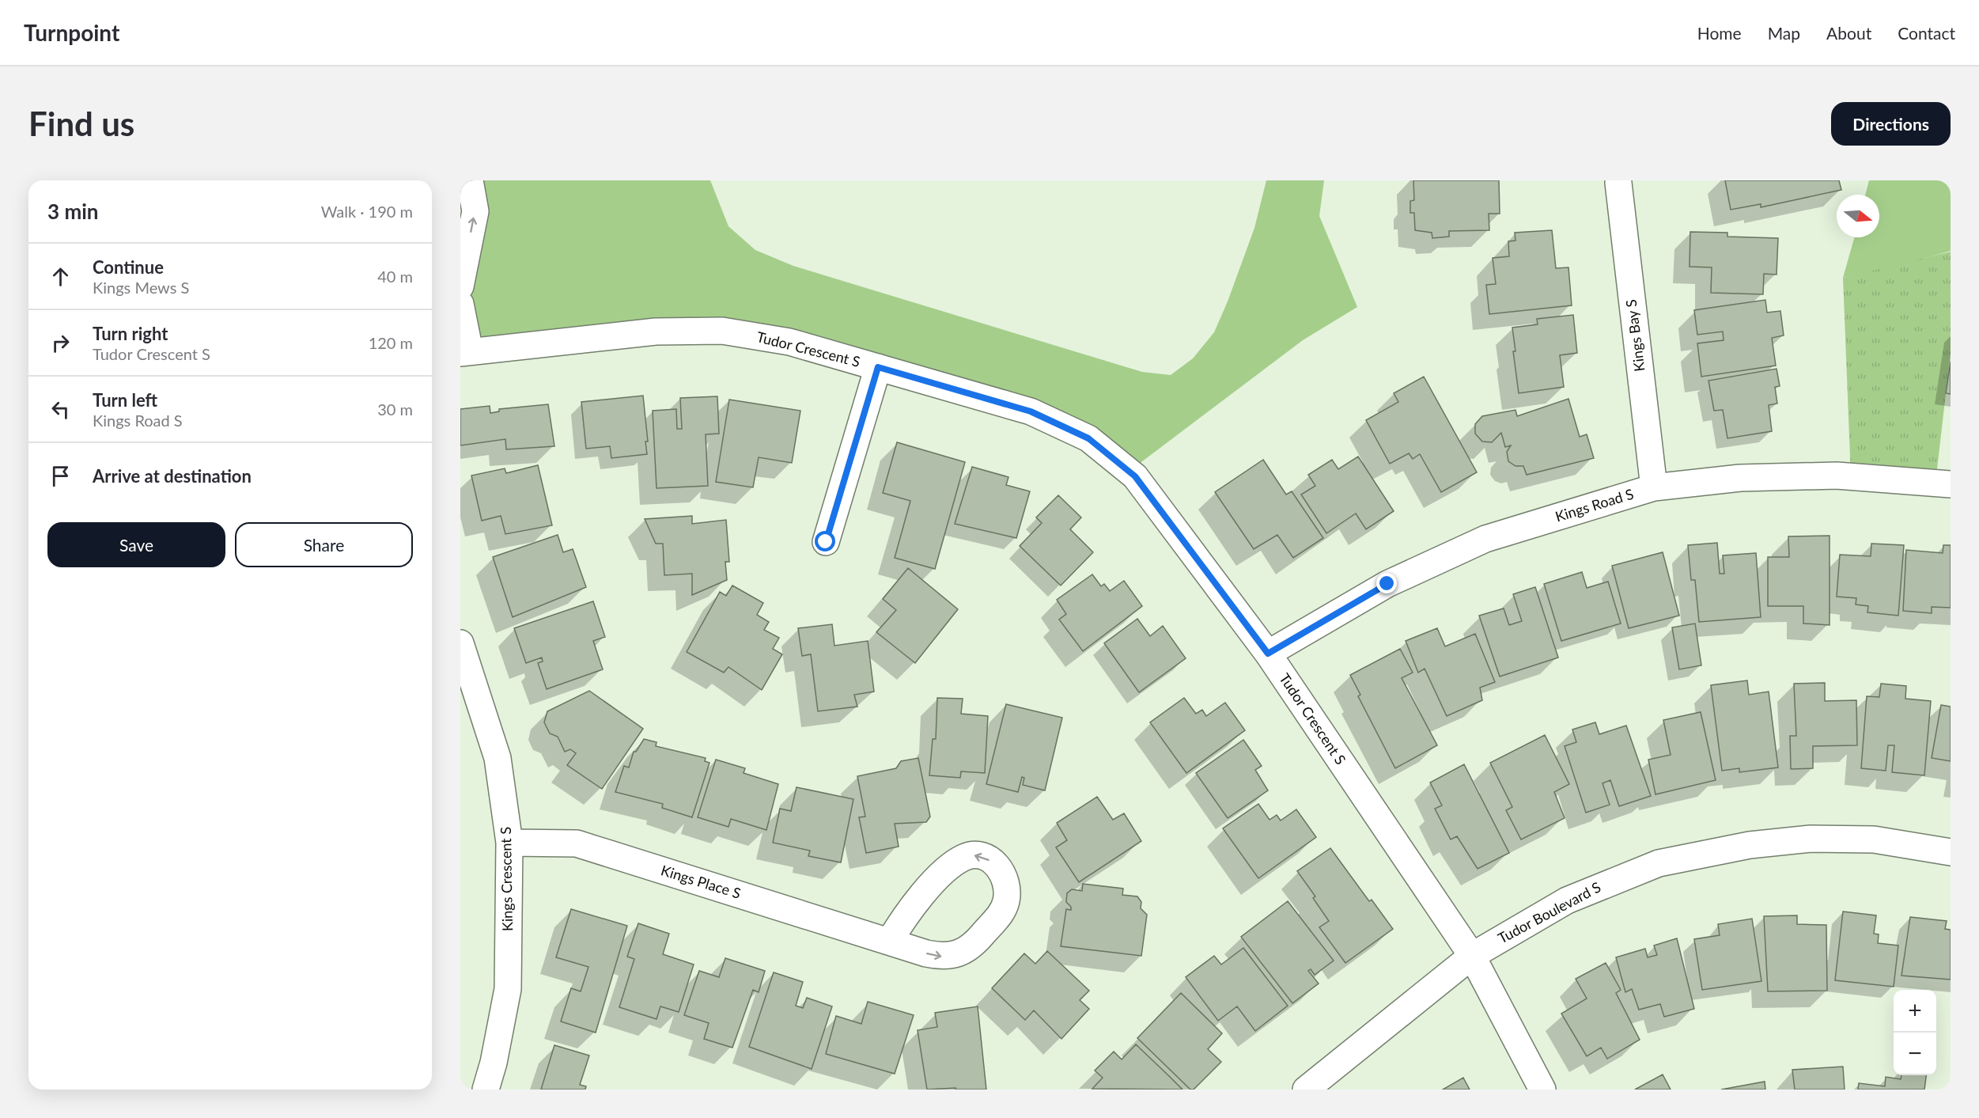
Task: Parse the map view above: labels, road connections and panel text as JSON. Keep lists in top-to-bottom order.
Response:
{
  "streets": {
    "street": [
      "Kings Bay S",
      "Tudor Crescent S",
      "Kings Road S",
      "Kings Crescent S",
      "Kings Place S",
      "Tudor Boulevard S"
    ]
  },
  "crossings": [
    ["Kings Bay S", "Kings Road S"],
    ["Tudor Crescent S", "Kings Road S"],
    ["Tudor Crescent S", "Tudor Boulevard S"],
    ["Kings Crescent S", "Kings Place S"]
  ],
  "north": "right",
  "page": {
    "header": "Turnpoint",
    "nav": [
      "Home",
      "Map",
      "About",
      "Contact"
    ],
    "buttons": [
      "Directions",
      ["Save", "Share"]
    ],
    "title": "Find us",
    "heading": ["3 min", "Walk · 190 m"],
    "list": [
      ["Continue", "Kings Mews S", "40 m"],
      ["Turn right", "Tudor Crescent S", "120 m"],
      ["Turn left", "Kings Road S", "30 m"],
      "Arrive at destination"
    ],
    "map_buttons": ["+", "−"]
  }
}
